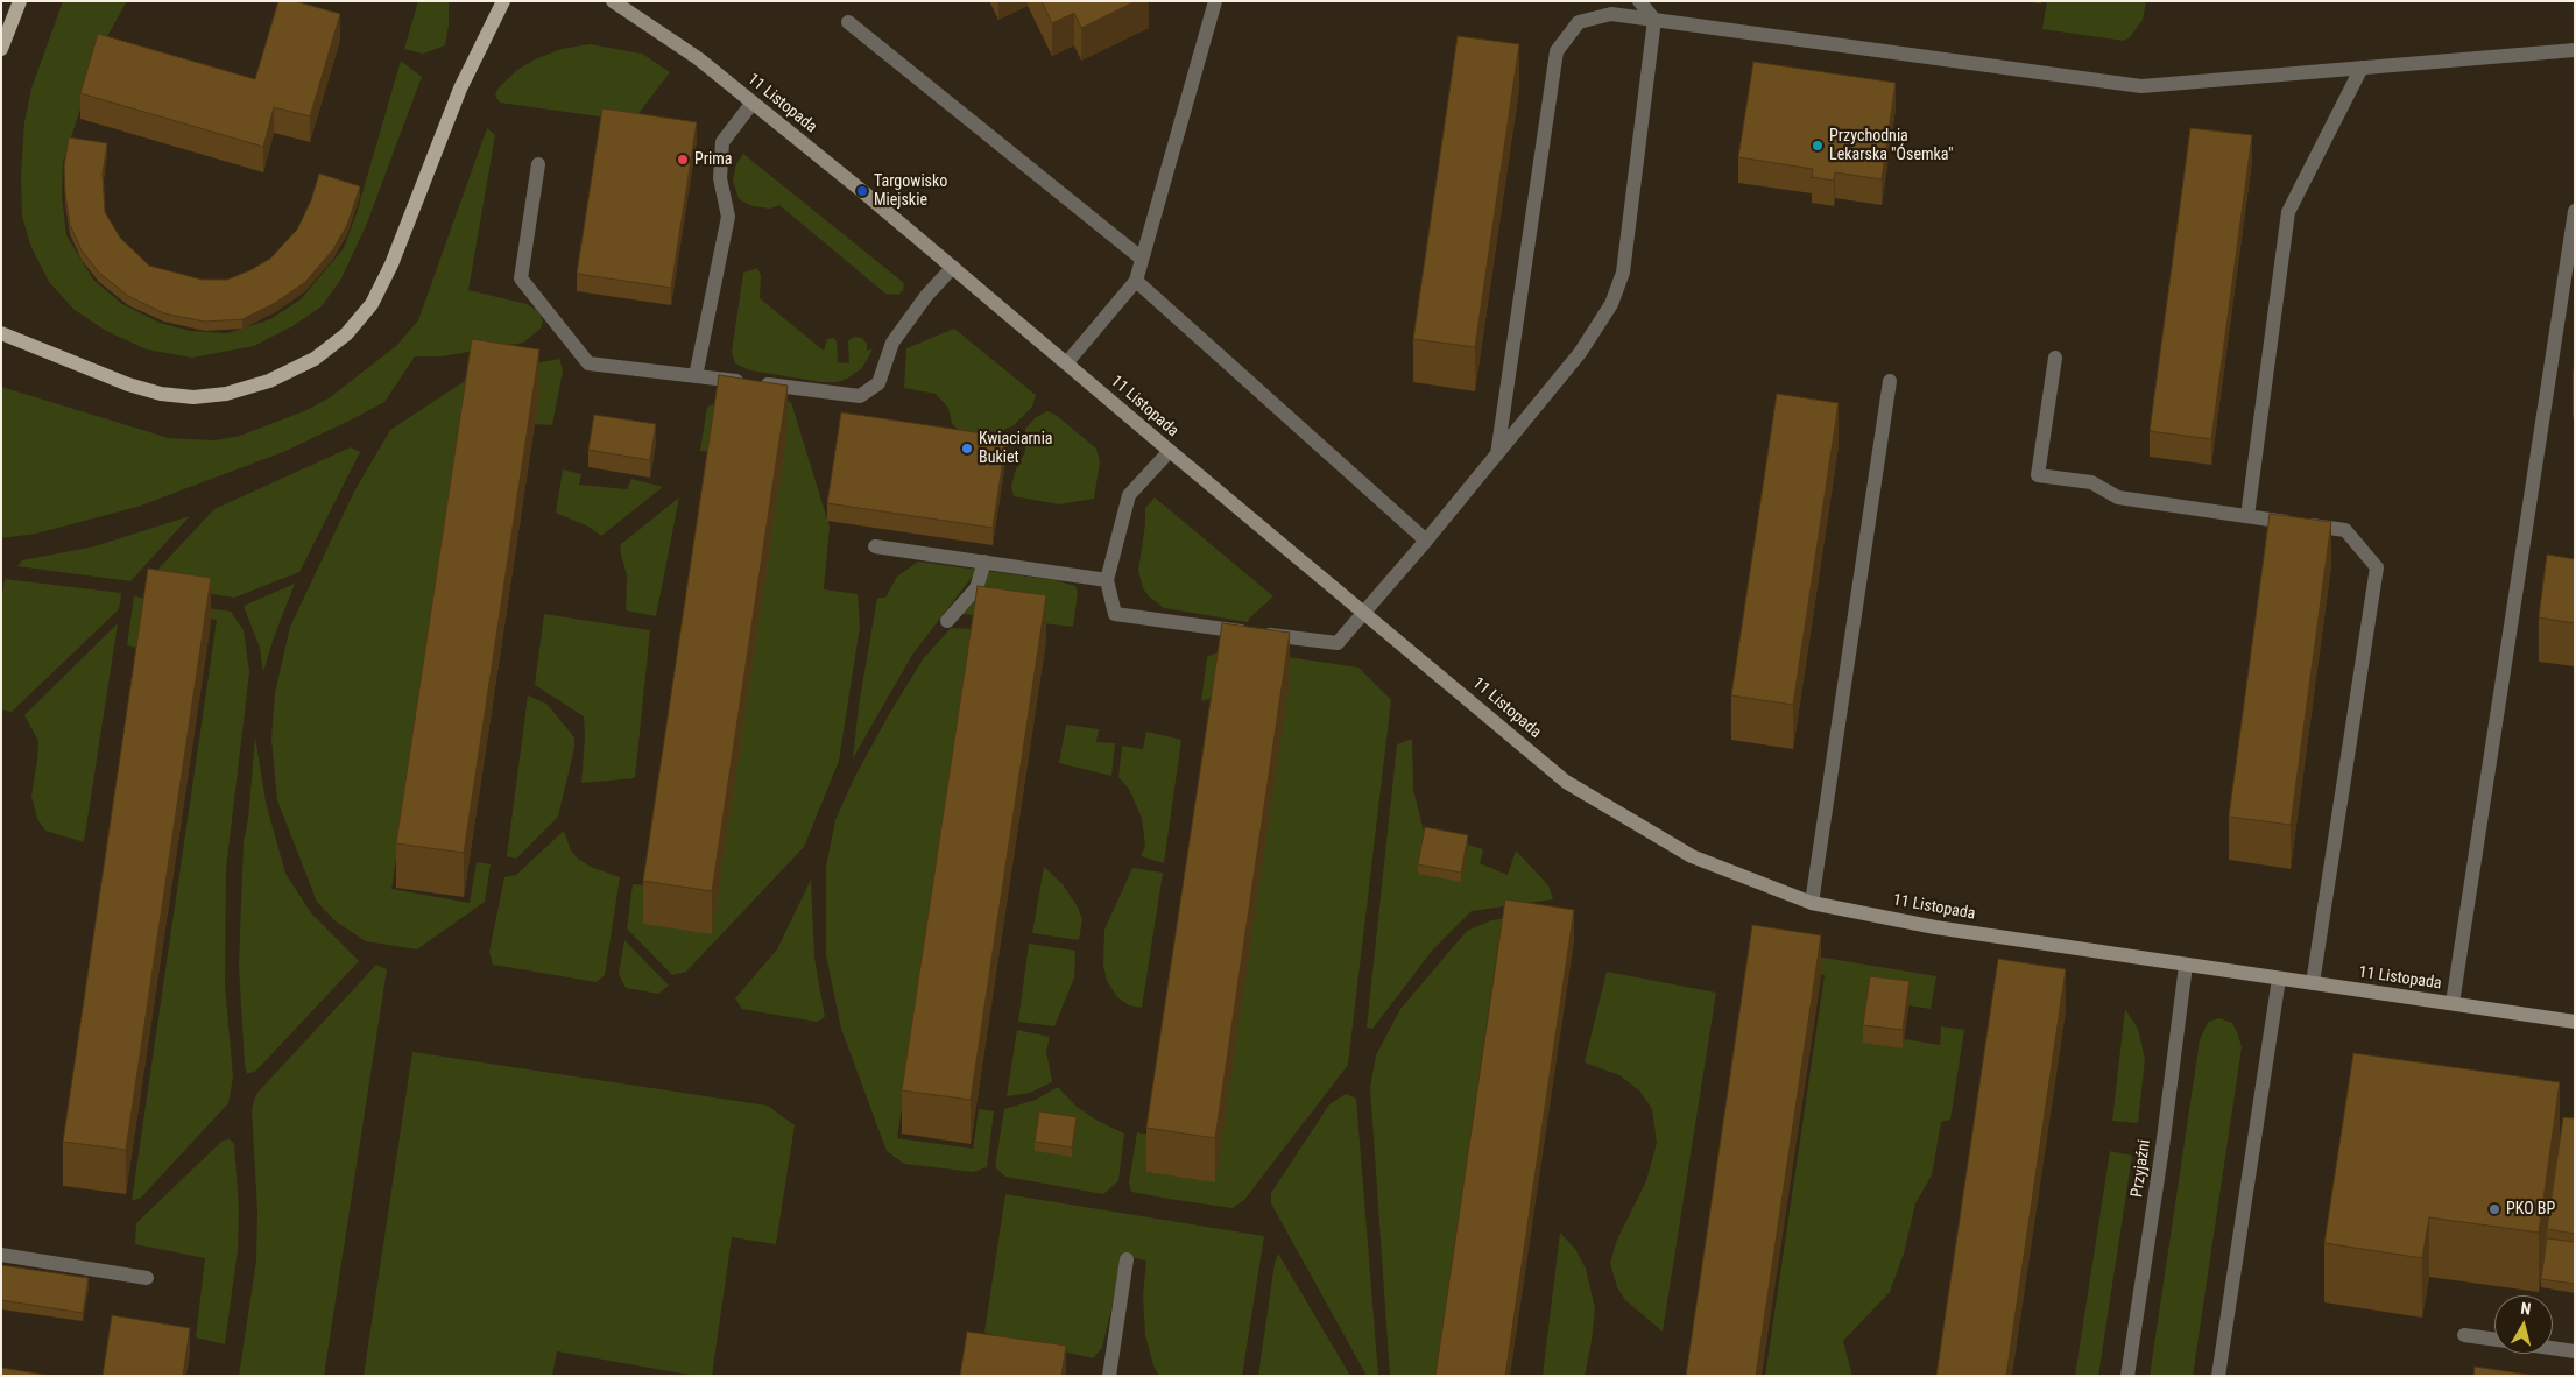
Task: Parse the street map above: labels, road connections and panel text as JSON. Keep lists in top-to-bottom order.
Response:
{
  "streets": {
    "street": ["11 Listopada", "Przyjaźni"]
  },
  "crossings": [
    ["11 Listopada", "Przyjaźni"]
  ],
  "places": [
    "Przychodnia Lekarska \"Ósemka\"",
    "Prima",
    "Targowisko Miejskie",
    "Kwiaciarnia Bukiet",
    "PKO BP"
  ],
  "north": "top"
}
